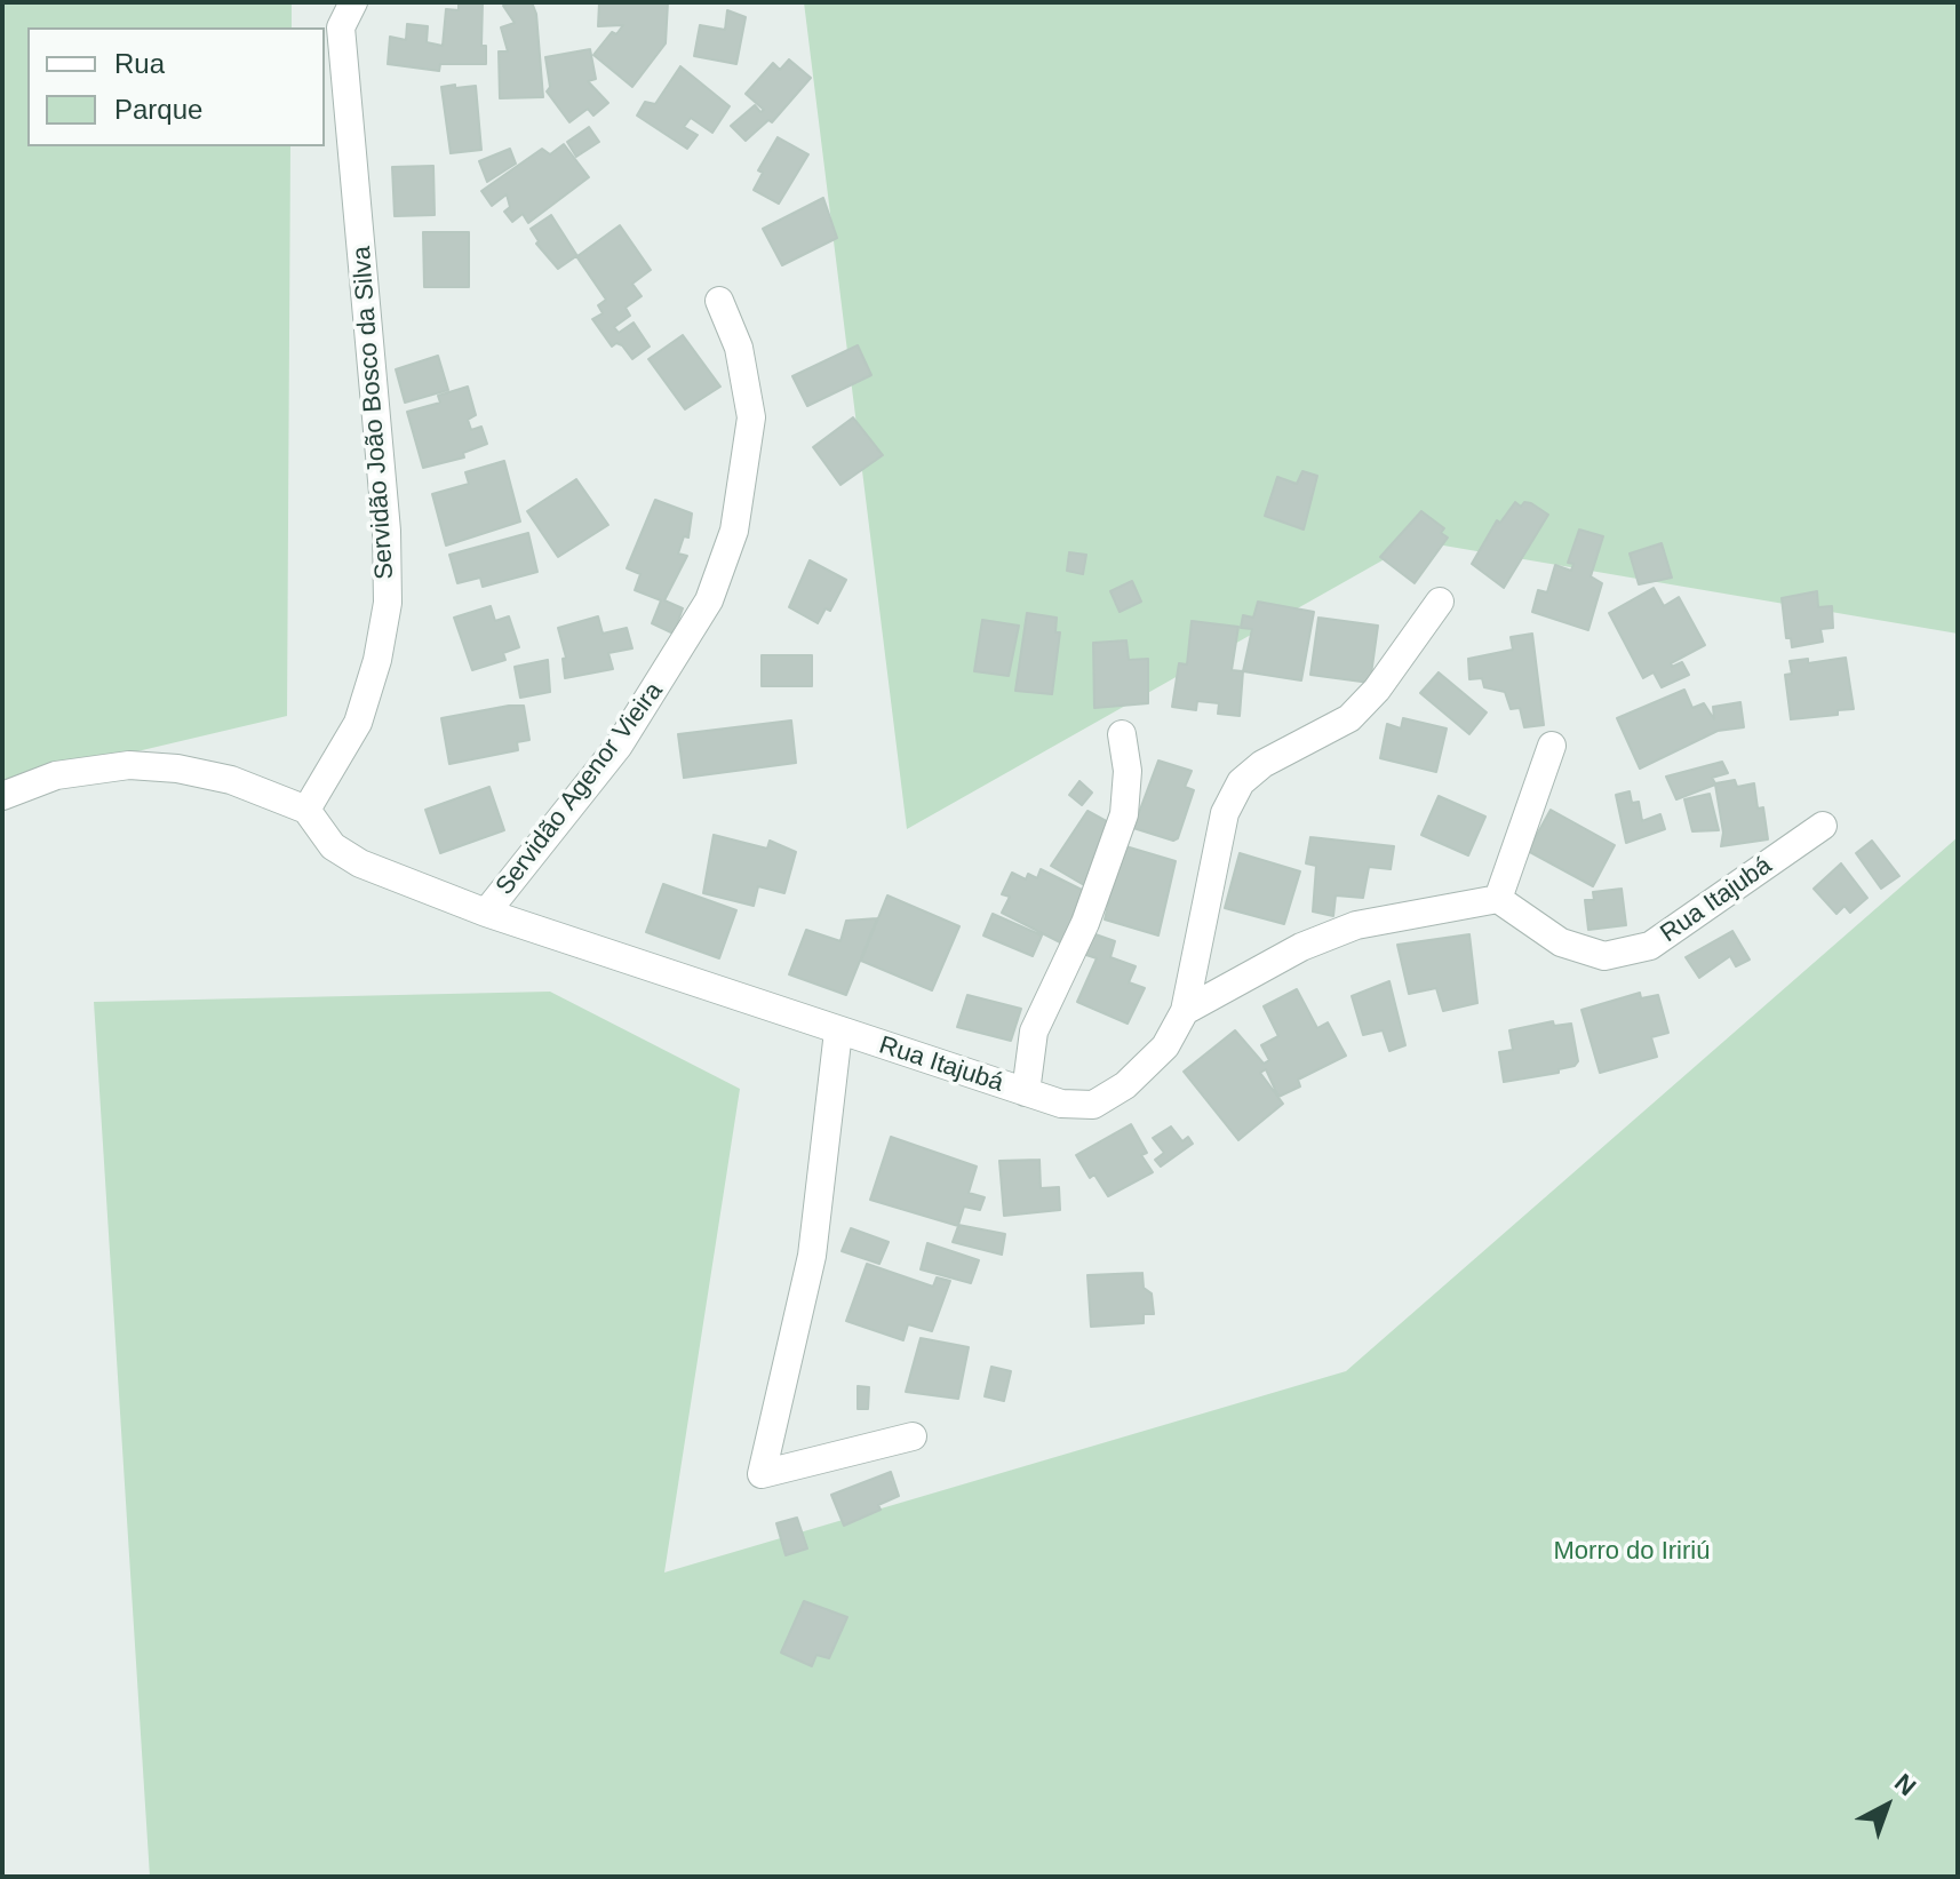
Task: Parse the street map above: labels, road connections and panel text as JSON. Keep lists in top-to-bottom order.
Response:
{
  "streets": {
    "street": ["Servidão João Bosco da Silva", "Servidão Agenor Vieira", "Rua Itajubá"]
  },
  "crossings": [
    ["Servidão João Bosco da Silva", "Rua Itajubá"],
    ["Servidão Agenor Vieira", "Rua Itajubá"]
  ],
  "parks": ["Morro do Iririú"],
  "legend": ["Rua", "Parque"],
  "north": "top right"
}
